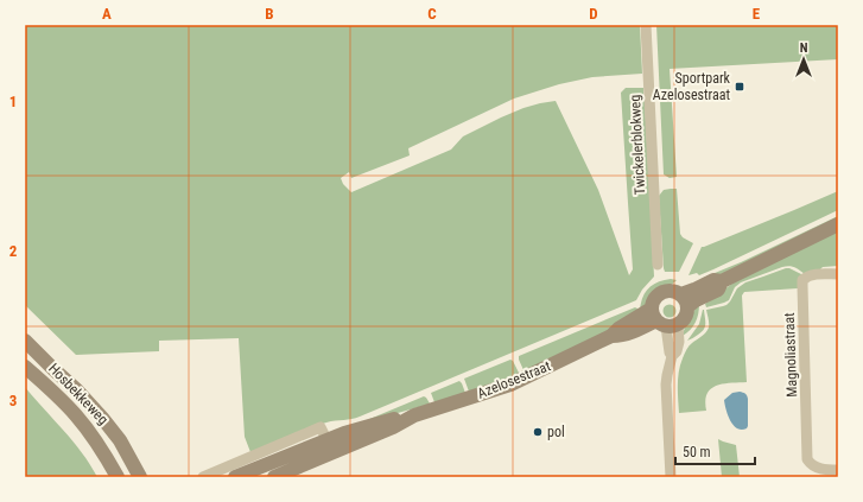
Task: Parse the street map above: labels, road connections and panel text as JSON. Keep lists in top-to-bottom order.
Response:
{
  "streets": {
    "street": [
      "Twickelerblokweg",
      "Magnoliastraat",
      "Azelosestraat",
      "Hosbekkeweg"
    ]
  },
  "places": {
    "transit": ["Sportpark Azelosestraat"],
    "other": ["pol"]
  },
  "scale_bar": "50 m",
  "north": "top",
  "grid": {
    "columns": [
      "A",
      "B",
      "C",
      "D",
      "E"
    ],
    "rows": ["1", "2", "3"]
  }
}
